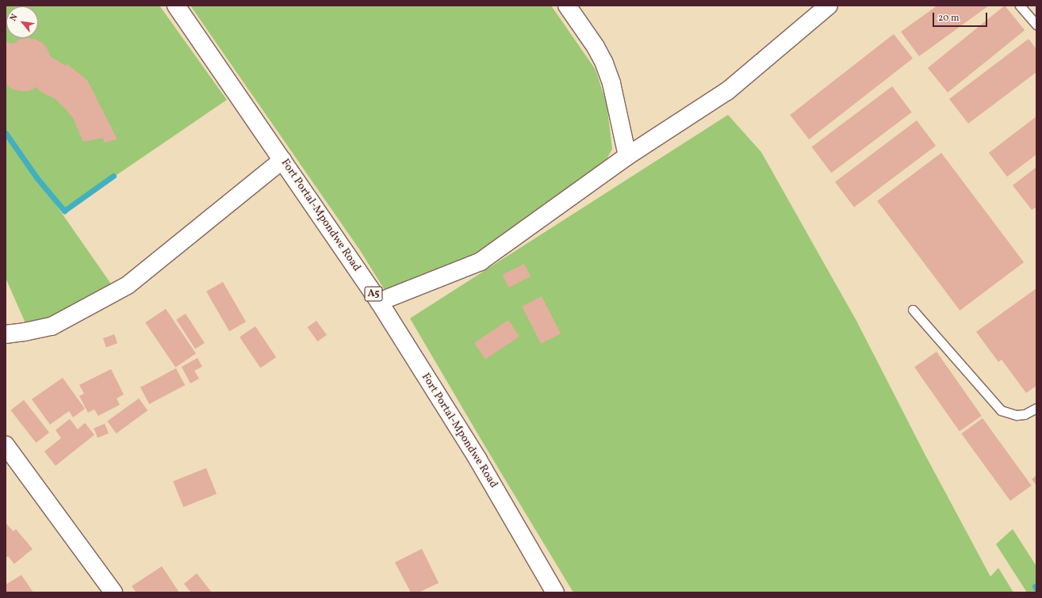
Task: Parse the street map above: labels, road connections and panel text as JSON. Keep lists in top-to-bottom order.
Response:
{
  "streets": {
    "main road": ["Fort Portal-Mpondwe Road", "A5"]
  },
  "scale_bar": "20 m",
  "north": "top left"
}
